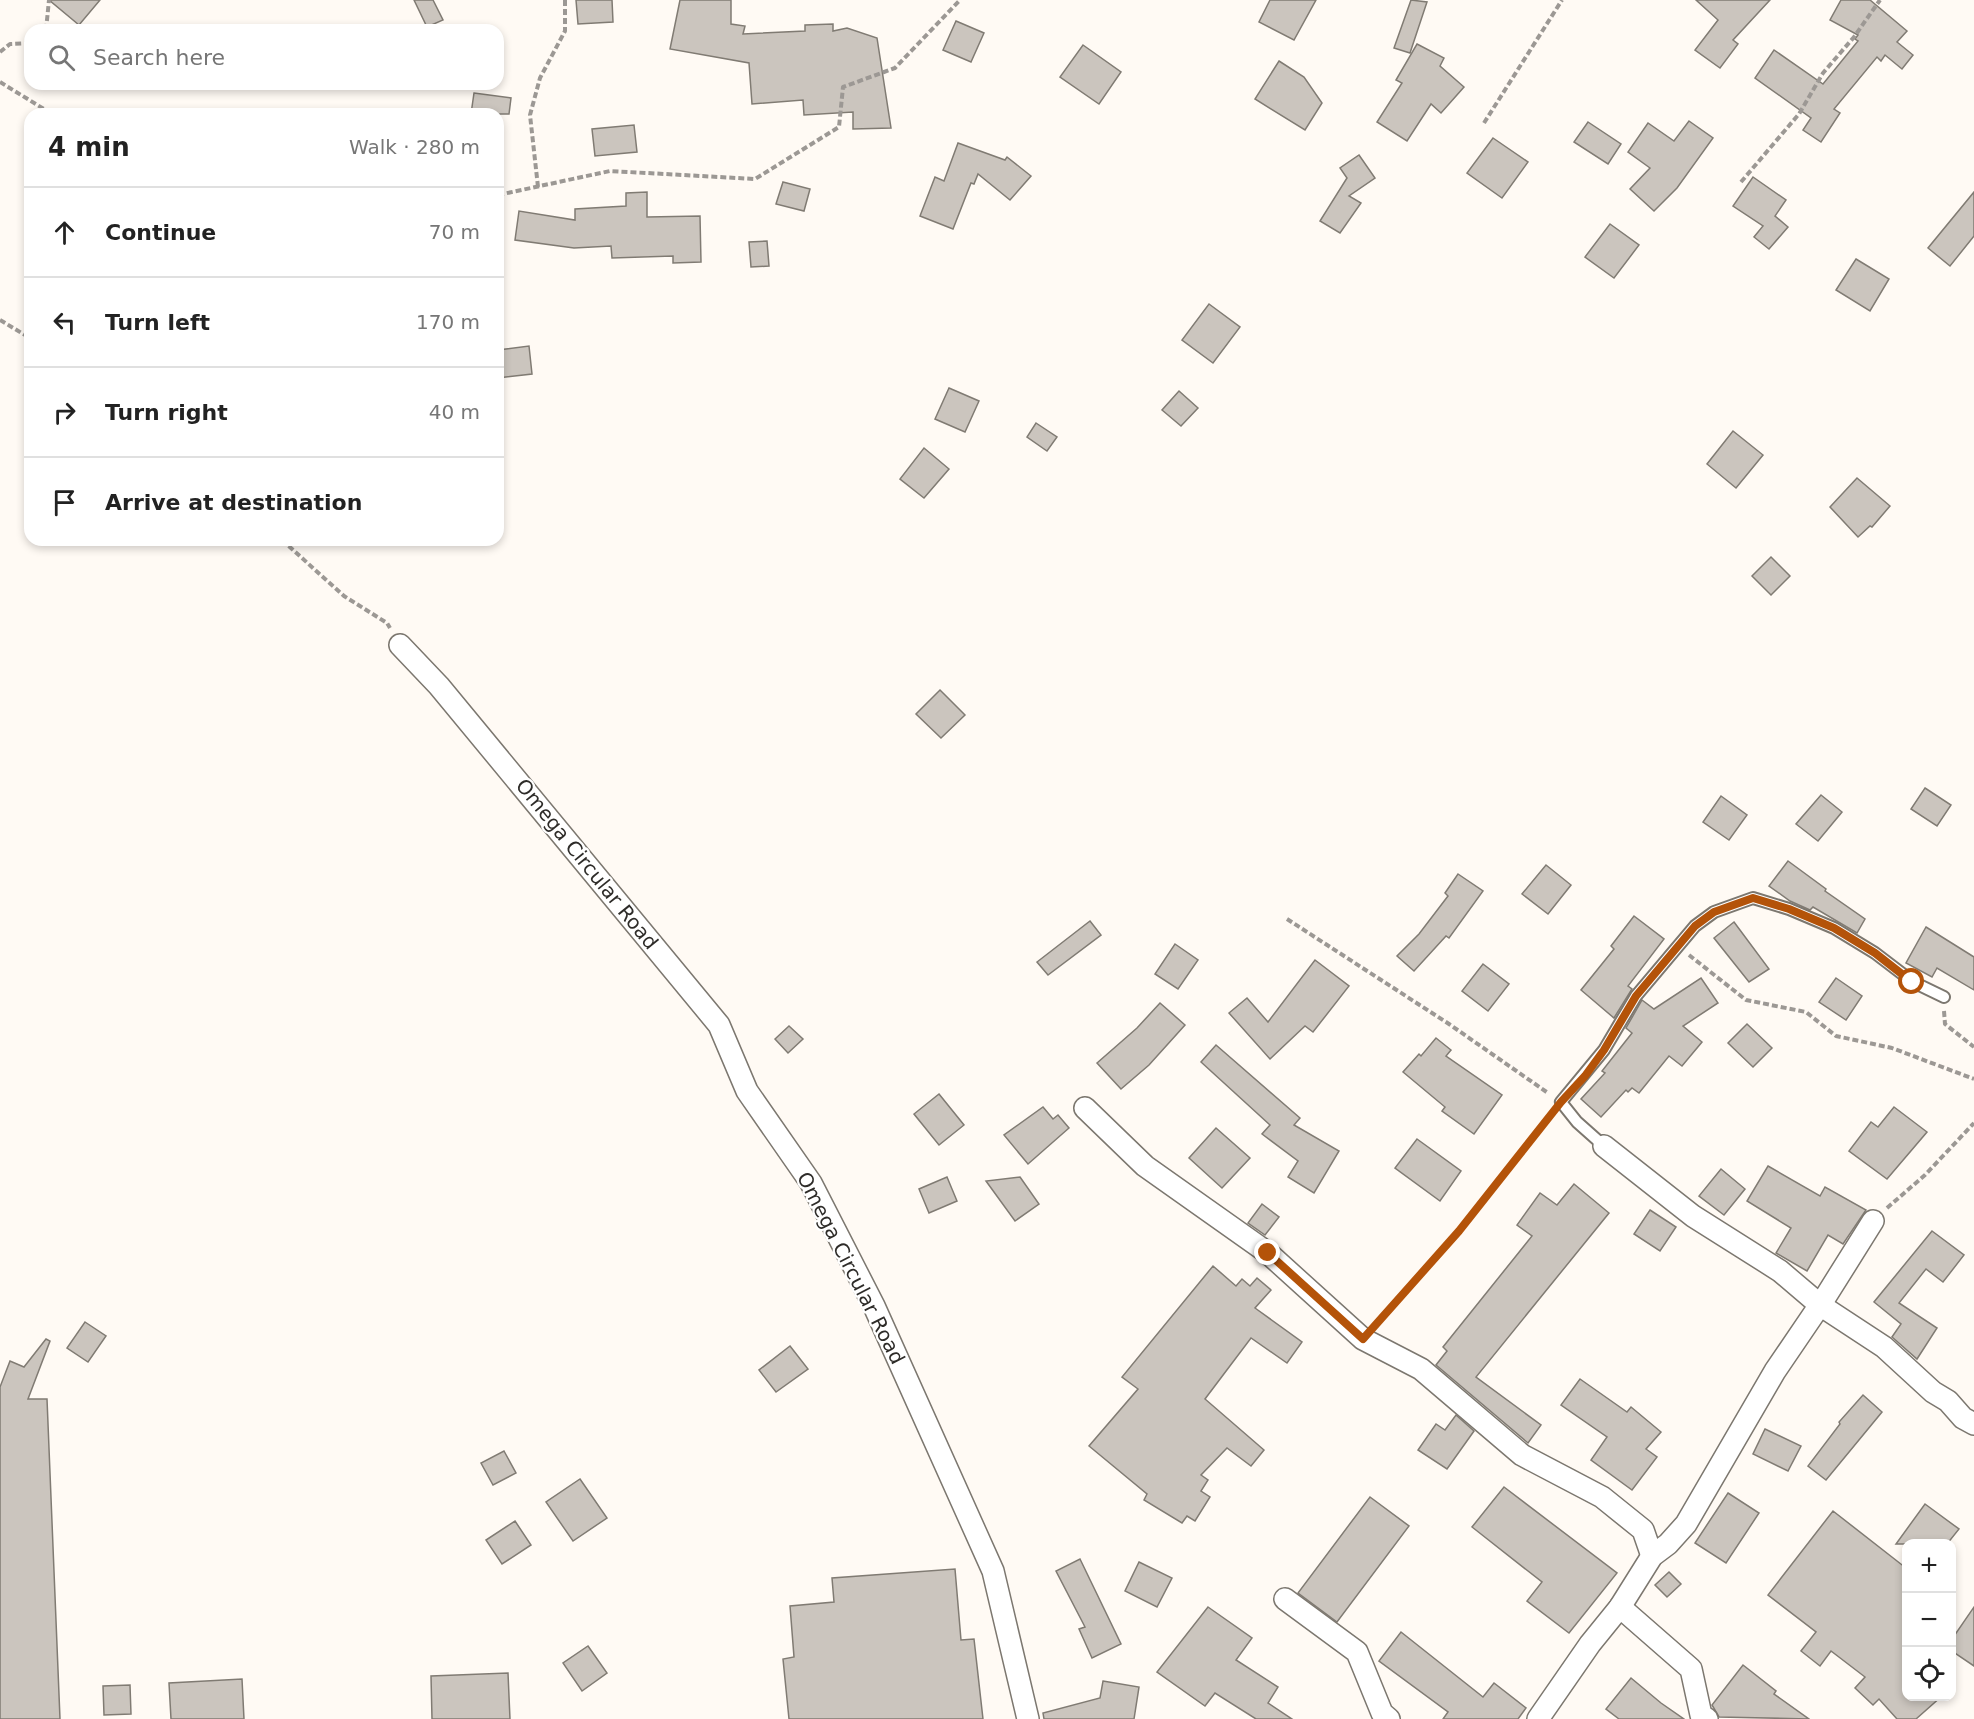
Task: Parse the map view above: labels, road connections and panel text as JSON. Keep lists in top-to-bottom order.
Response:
{
  "streets": {
    "street": ["Omega Circular Road"]
  },
  "page": {
    "search": "Search here",
    "heading": ["4 min", "Walk · 280 m"],
    "list": [
      ["Continue", "70 m"],
      ["Turn left", "170 m"],
      ["Turn right", "40 m"],
      "Arrive at destination"
    ],
    "map_buttons": ["+", "−"]
  }
}
